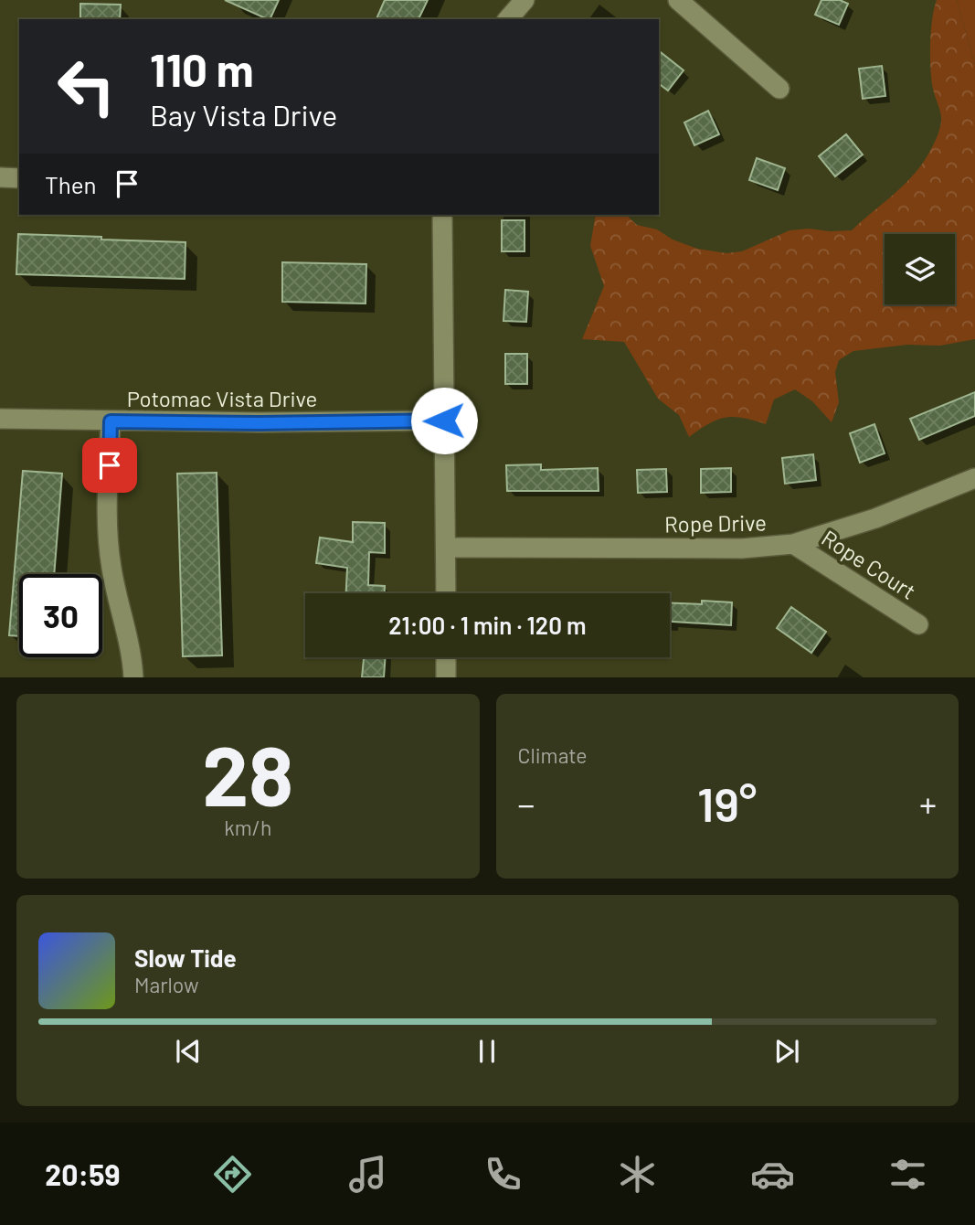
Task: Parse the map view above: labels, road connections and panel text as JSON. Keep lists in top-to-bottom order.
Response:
{
  "streets": {
    "street": ["Potomac Vista Drive", "Rope Drive", "Rope Court"]
  },
  "crossings": [
    ["Rope Drive", "Rope Court"]
  ],
  "page": {
    "turn": ["110 m", "Bay Vista Drive"],
    "then": "Then",
    "limit": "30",
    "trip": "21:00 · 1 min · 120 m",
    "tile": [
      ["28", "km/h"],
      "Climate"
    ],
    "heat": ["−", "19°", "+"],
    "song": ["Slow Tide", "Marlow"],
    "tabs": "20:59"
  }
}
